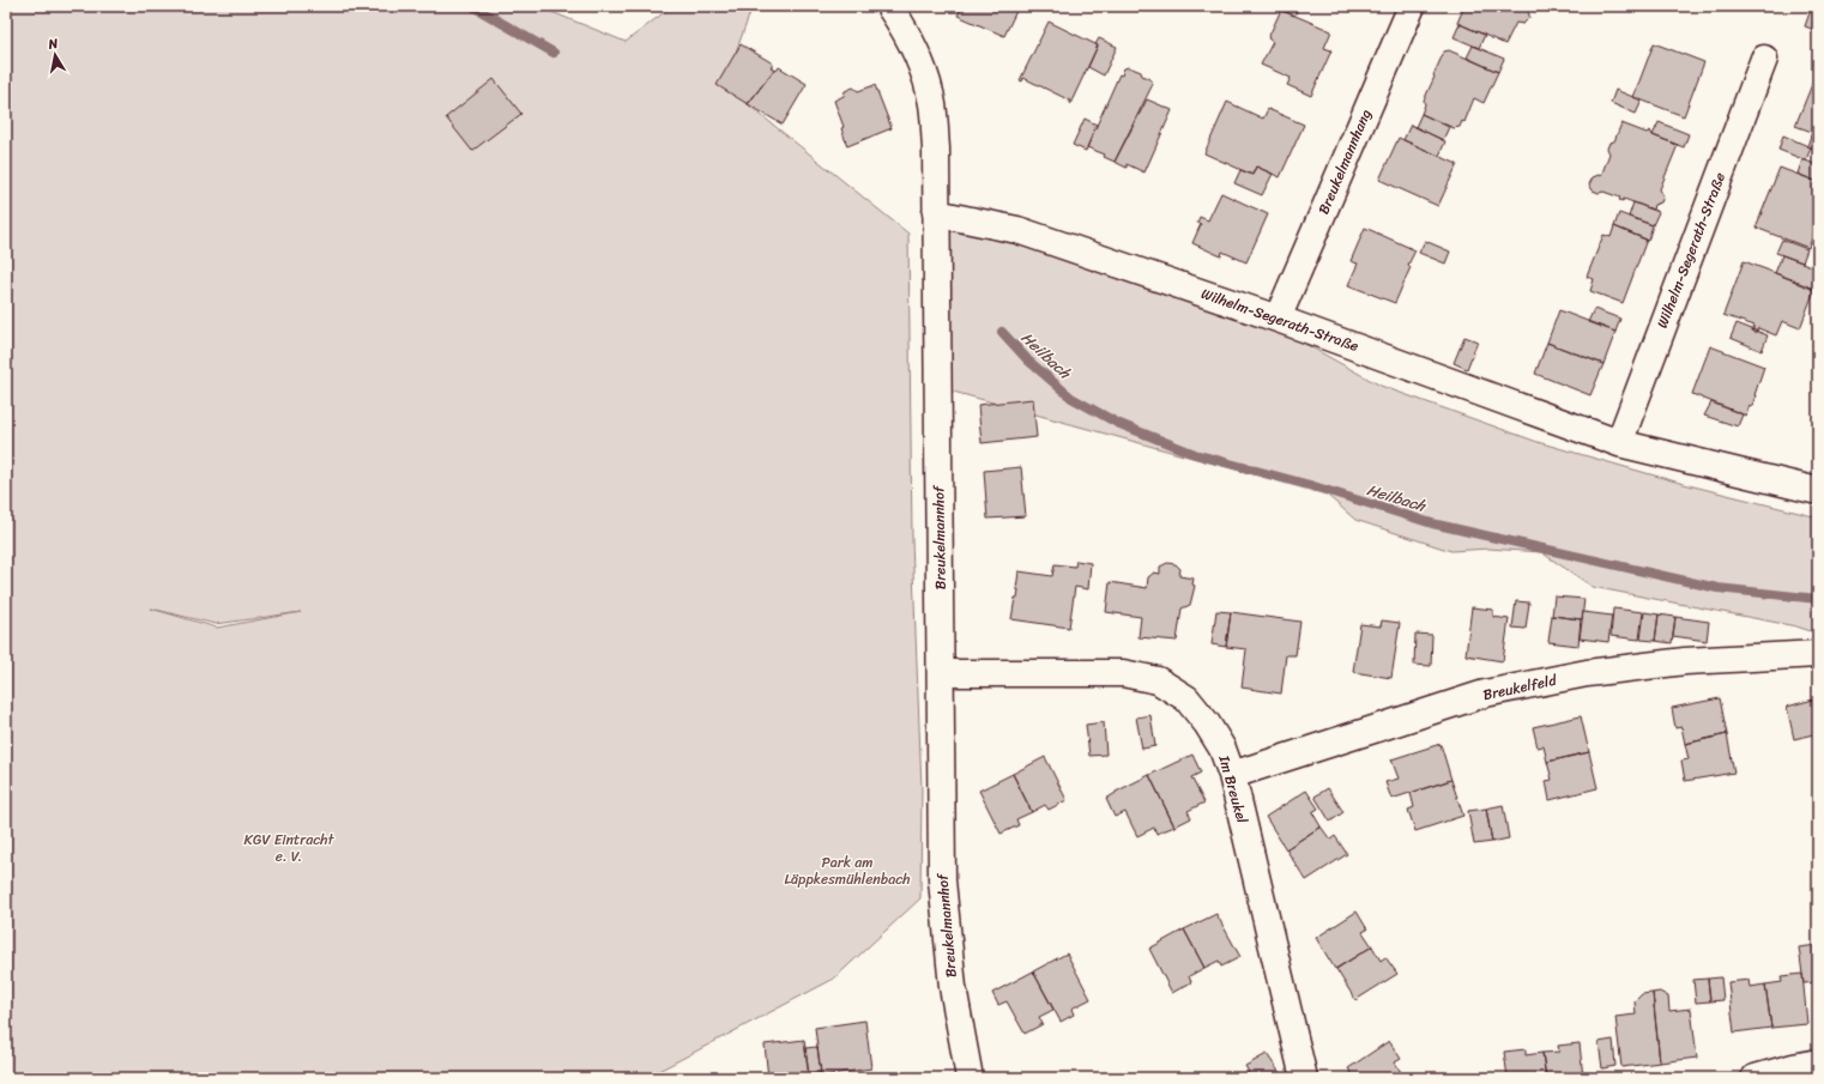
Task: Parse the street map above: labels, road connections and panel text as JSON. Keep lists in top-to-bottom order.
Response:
{
  "streets": {
    "street": [
      "Breukelmannhang",
      "Wilhelm-Segerath-Straße",
      "Breukelmannhof",
      "Breukelfeld",
      "Im Breukel"
    ]
  },
  "crossings": [
    ["Breukelmannhang", "Wilhelm-Segerath-Straße"],
    ["Wilhelm-Segerath-Straße", "Breukelmannhof"],
    ["Breukelmannhof", "Im Breukel"],
    ["Breukelfeld", "Im Breukel"]
  ],
  "water": ["Heilbach"],
  "parks": ["KGV Eintracht e. V.", "Park am Läppkesmühlenbach"],
  "north": "top"
}
